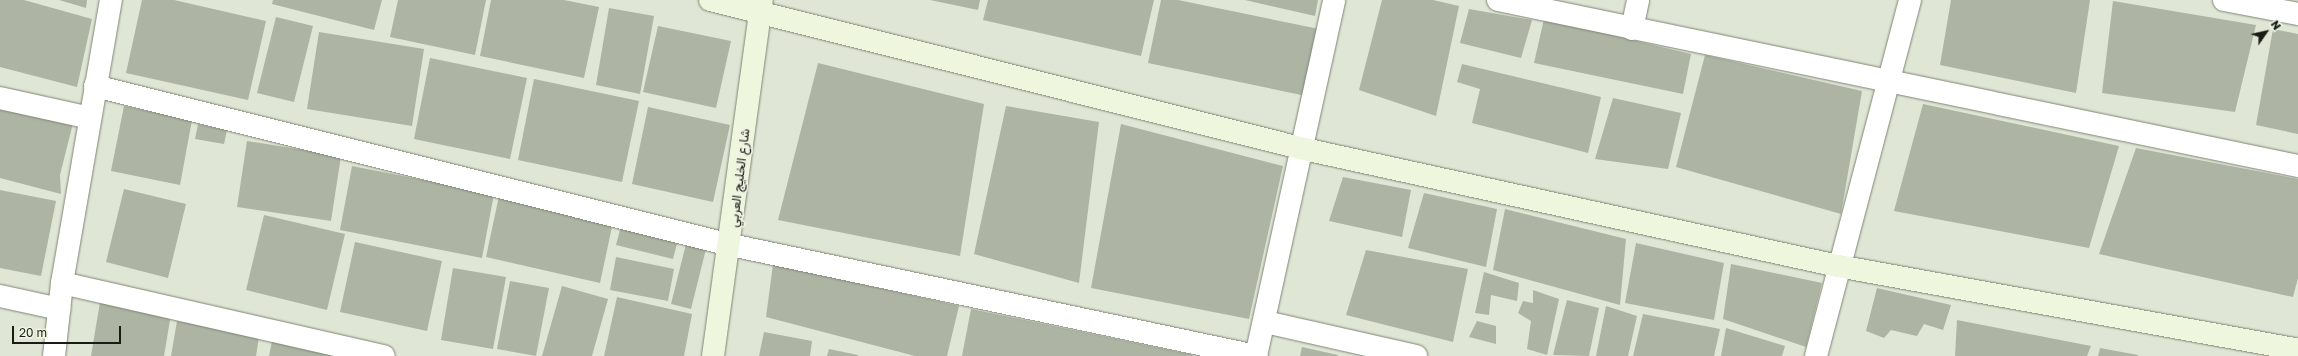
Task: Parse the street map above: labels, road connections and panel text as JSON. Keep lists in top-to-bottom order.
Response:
{
  "streets": {
    "street": ["شارع الخليج العربي"]
  },
  "scale_bar": "20 m",
  "north": "top right"
}
